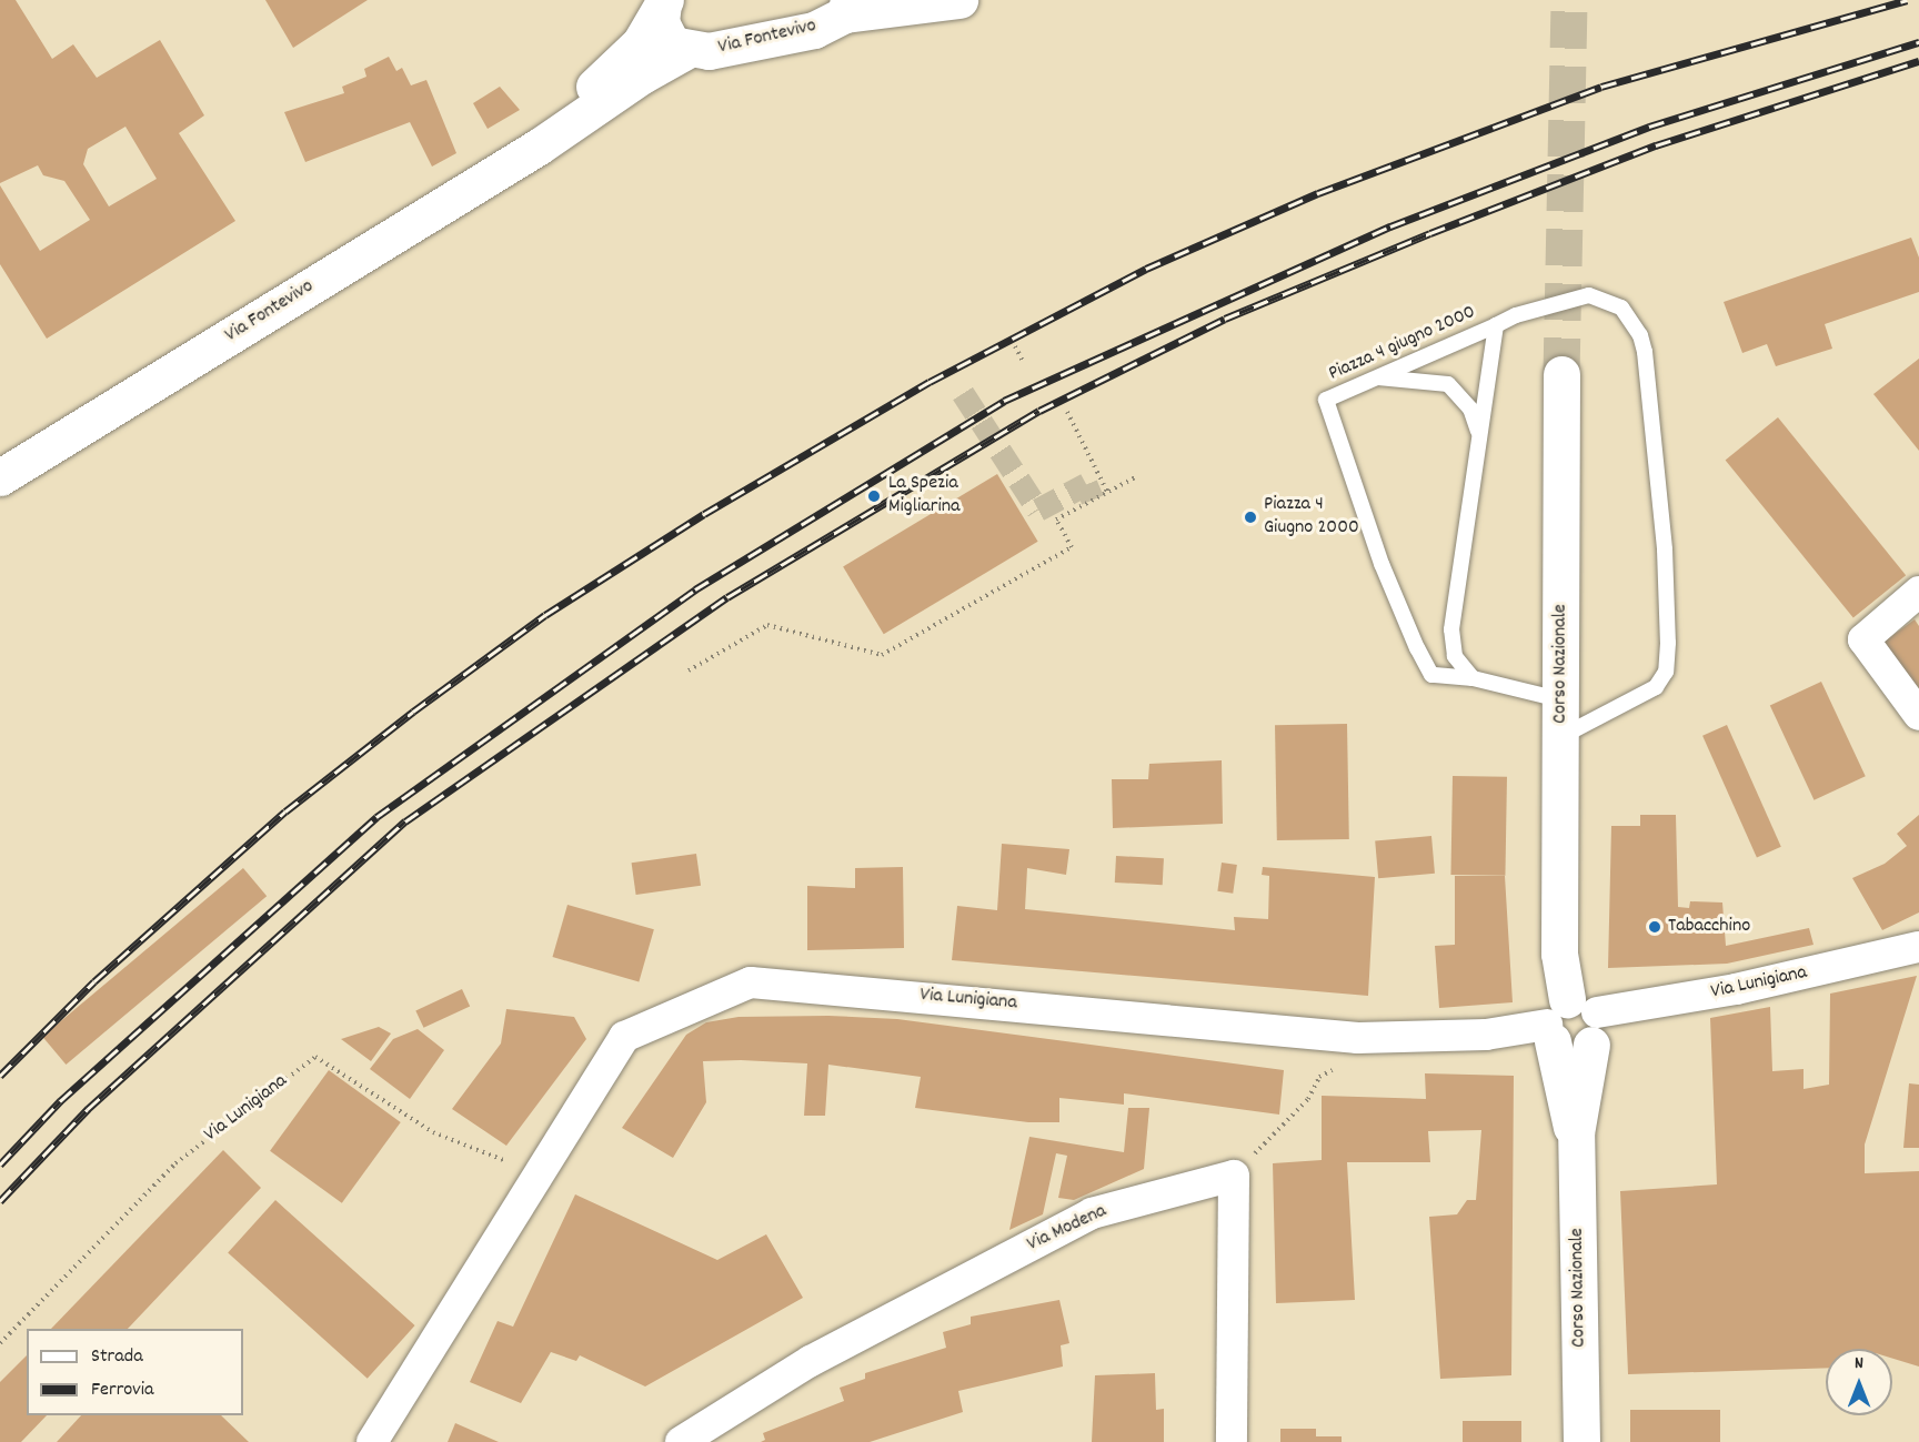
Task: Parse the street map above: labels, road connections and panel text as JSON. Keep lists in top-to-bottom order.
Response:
{
  "streets": {
    "street": [
      "Via Fontevivo",
      "Corso Nazionale",
      "Via Lunigiana",
      "Via Modena"
    ],
    "lane": ["Piazza 4 giugno 2000"]
  },
  "crossings": [
    ["Piazza 4 giugno 2000", "Corso Nazionale"],
    ["Corso Nazionale", "Via Lunigiana"]
  ],
  "places": ["La Spezia Migliarina", "Piazza 4 Giugno 2000", "Tabacchino"],
  "legend": ["Strada", "Ferrovia"],
  "north": "top"
}
